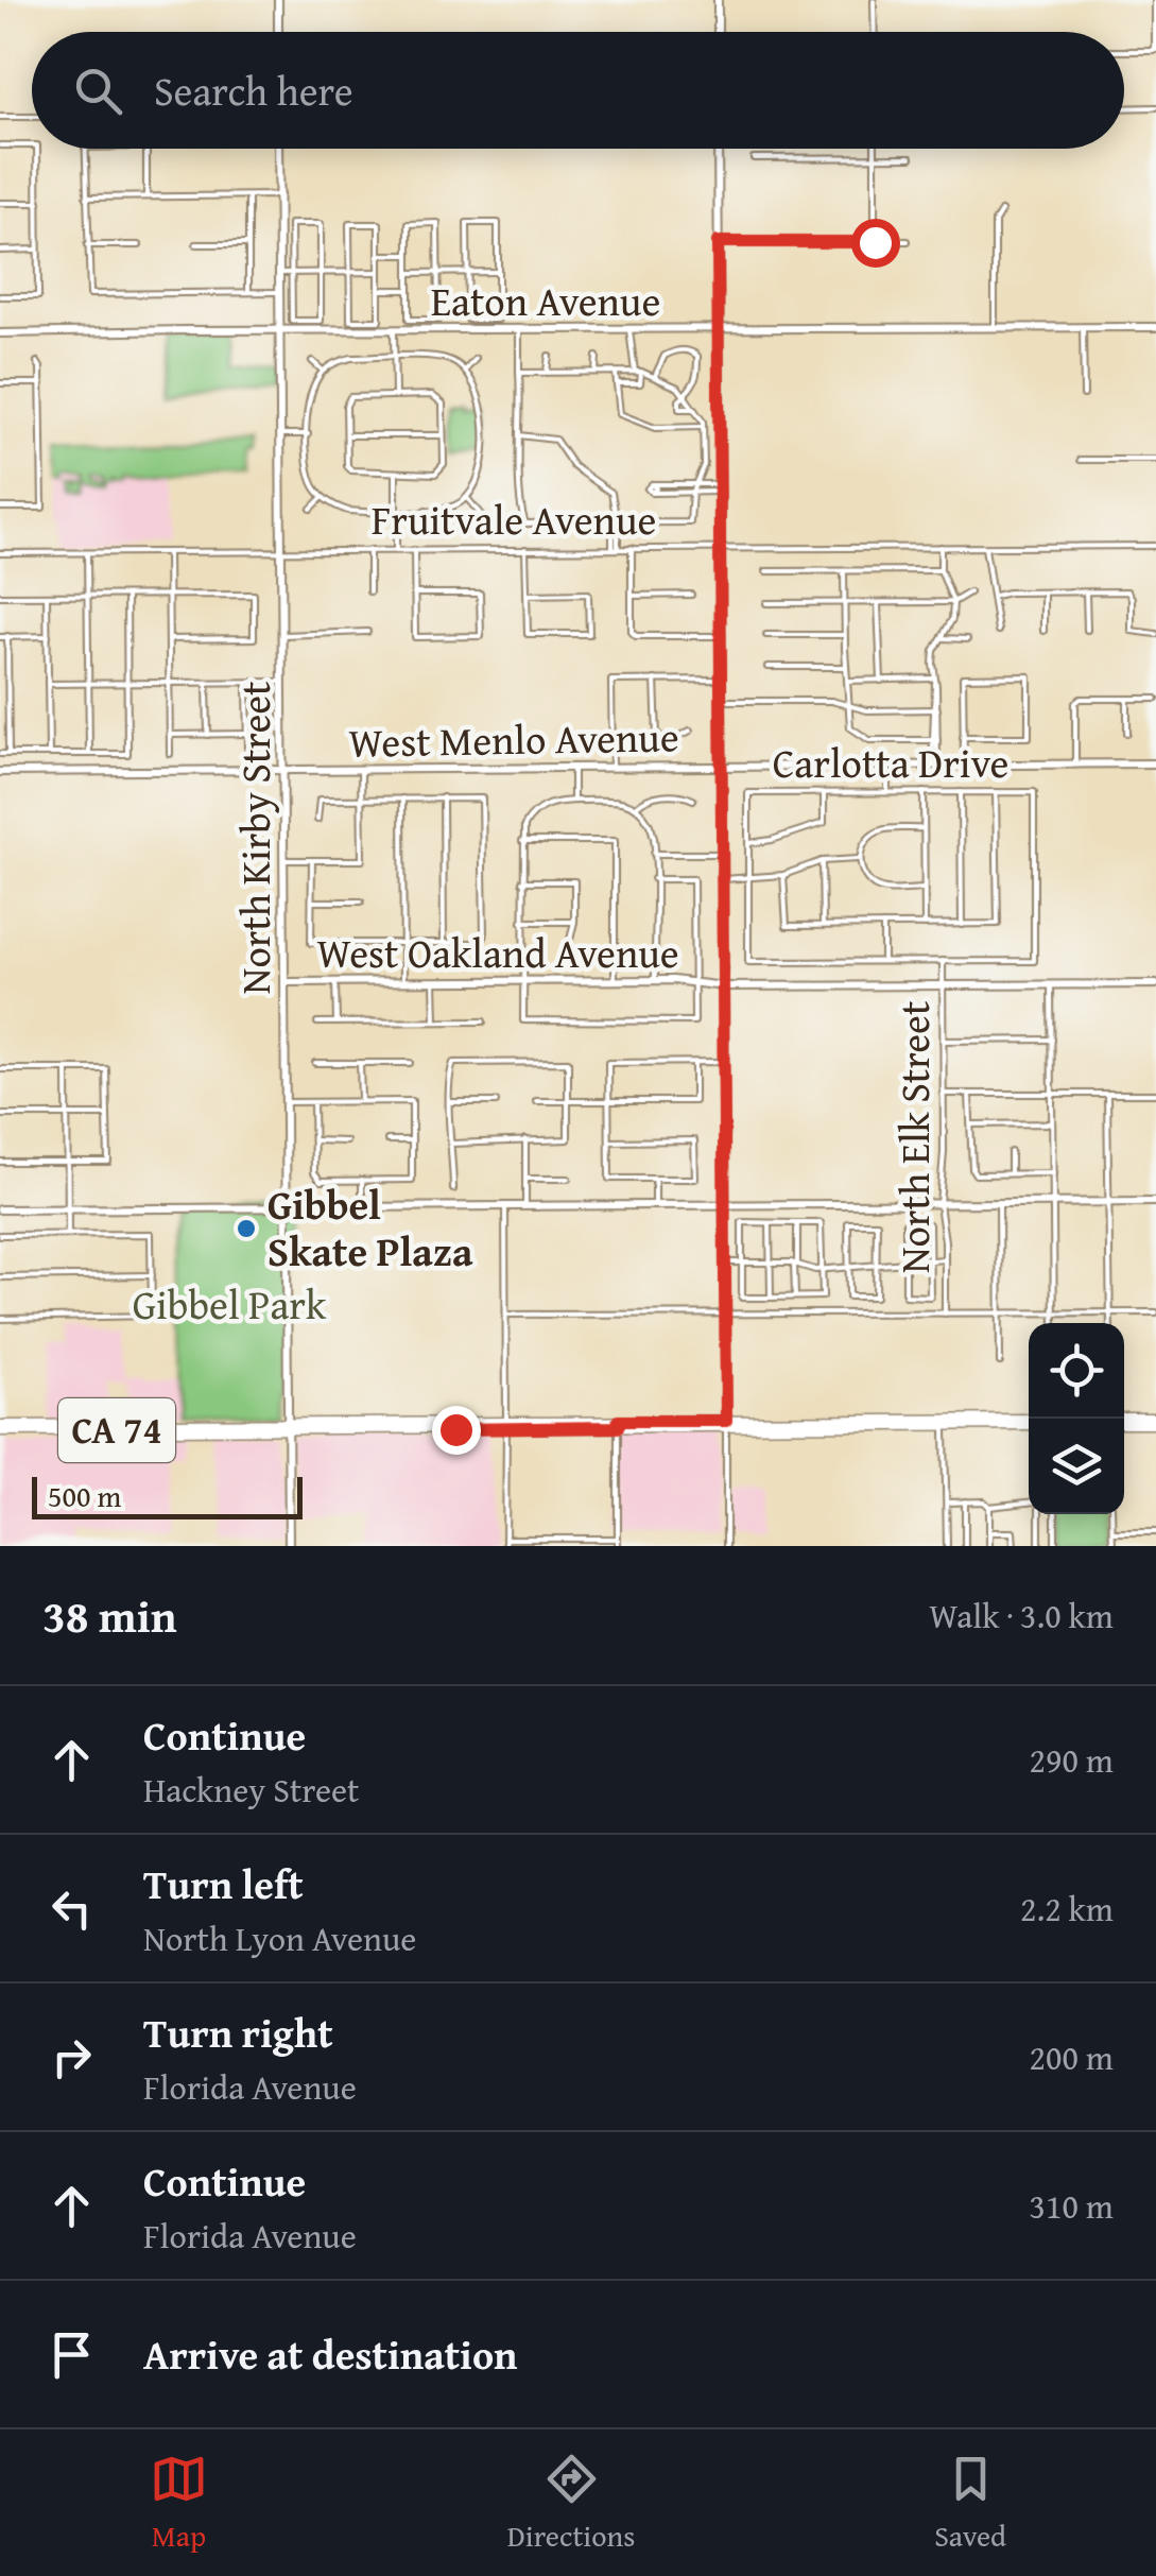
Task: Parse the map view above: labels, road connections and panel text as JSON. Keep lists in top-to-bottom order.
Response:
{
  "streets": {
    "main road": ["CA 74"],
    "street": [
      "Eaton Avenue",
      "Fruitvale Avenue",
      "West Menlo Avenue",
      "Carlotta Drive",
      "North Kirby Street",
      "West Oakland Avenue",
      "North Elk Street"
    ]
  },
  "crossings": [
    ["Eaton Avenue", "North Kirby Street"],
    ["Fruitvale Avenue", "North Kirby Street"],
    ["West Menlo Avenue", "North Kirby Street"],
    ["Carlotta Drive", "North Elk Street"],
    ["North Kirby Street", "West Oakland Avenue"],
    ["North Kirby Street", "CA 74"],
    ["West Oakland Avenue", "North Elk Street"]
  ],
  "parks": ["Gibbel Park"],
  "places": ["Gibbel Skate Plaza"],
  "scale_bar": "500 m",
  "page": {
    "search": "Search here",
    "scale": "500 m",
    "heading": ["38 min", "Walk · 3.0 km"],
    "list": [
      ["Continue", "Hackney Street", "290 m"],
      ["Turn left", "North Lyon Avenue", "2.2 km"],
      ["Turn right", "Florida Avenue", "200 m"],
      ["Continue", "Florida Avenue", "310 m"],
      "Arrive at destination"
    ],
    "nav": ["Map", "Directions", "Saved"]
  }
}
